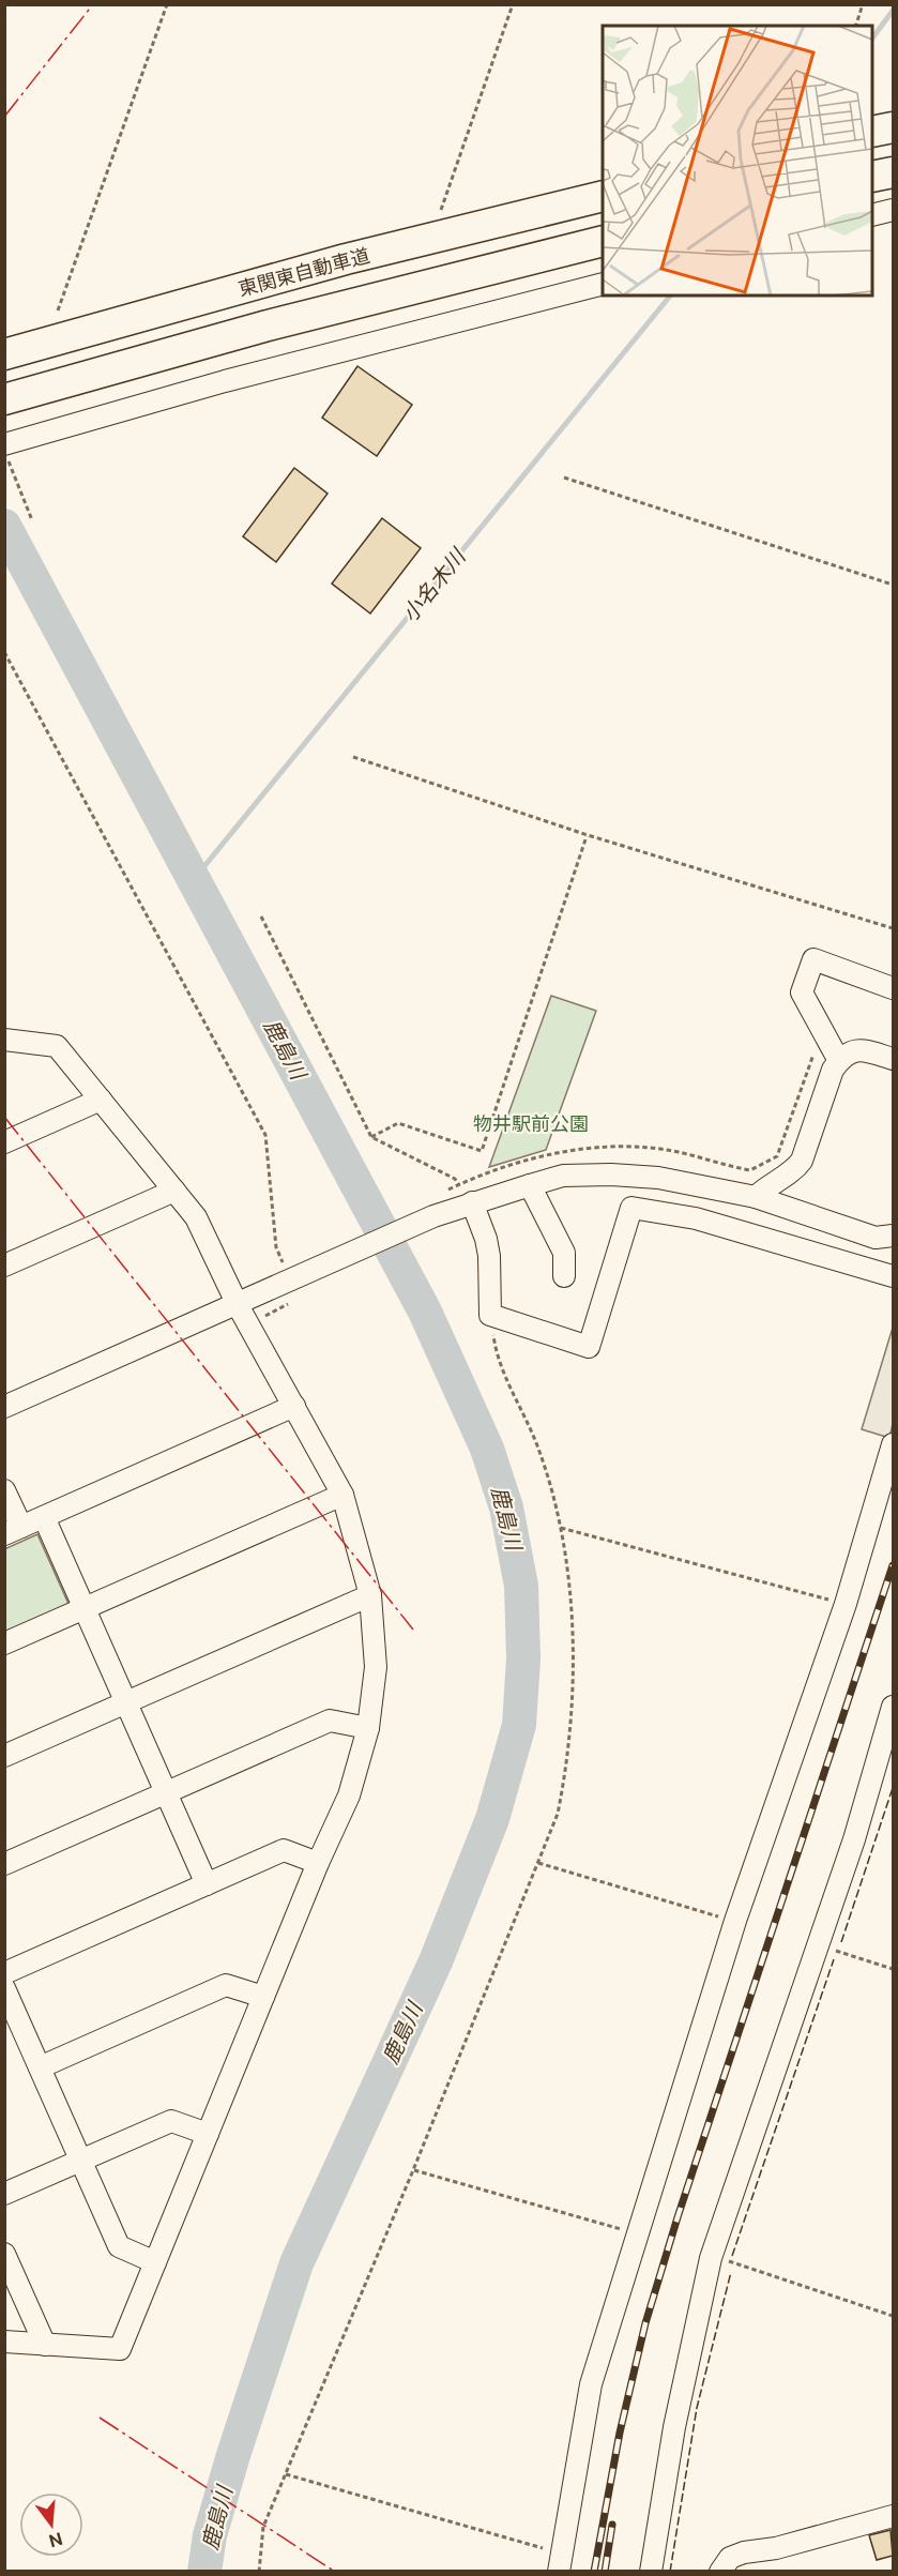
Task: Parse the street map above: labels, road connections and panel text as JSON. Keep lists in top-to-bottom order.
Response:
{
  "streets": {
    "highway": ["東関東自動車道"]
  },
  "water": ["小名木川", "鹿島川"],
  "parks": ["物井駅前公園"],
  "north": "bottom"
}
